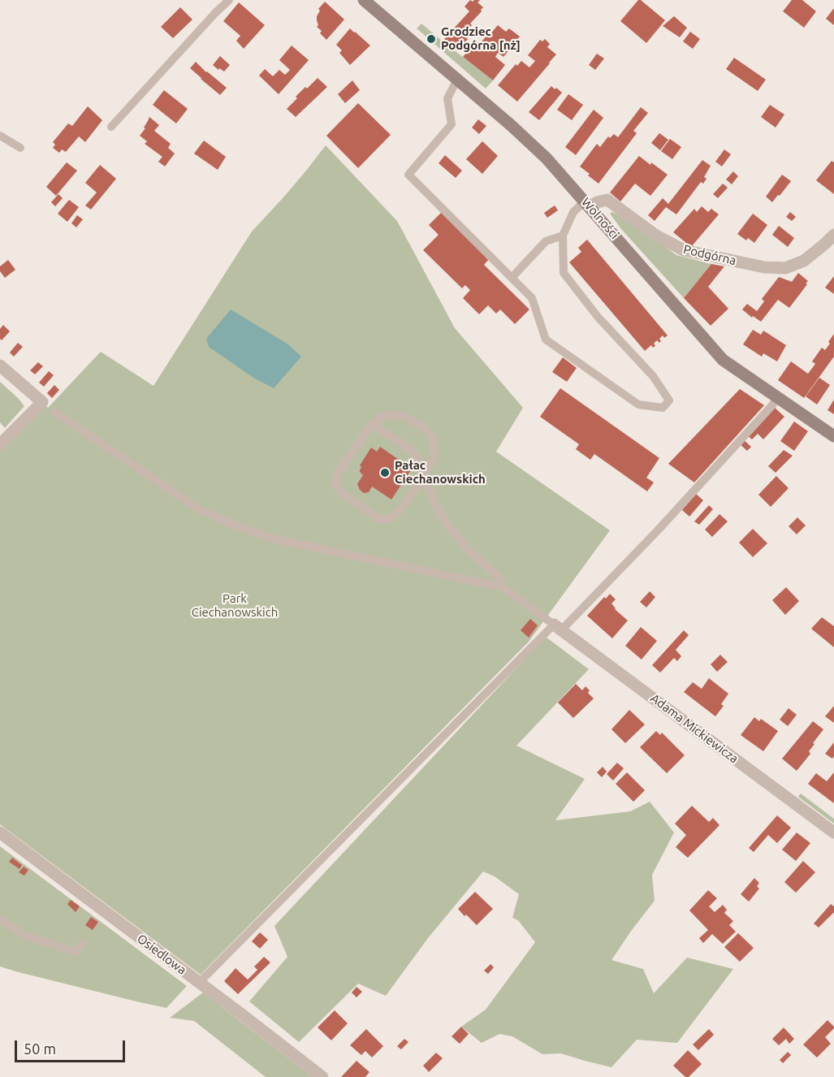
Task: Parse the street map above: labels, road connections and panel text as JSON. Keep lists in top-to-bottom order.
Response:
{
  "streets": {
    "street": [
      "Wolności",
      "Podgórna",
      "Adama Mickiewicza",
      "Osiedlowa"
    ]
  },
  "crossings": [
    ["Wolności", "Podgórna"]
  ],
  "parks": ["Park Ciechanowskich"],
  "places": ["Grodziec Podgórna [nż]", "Pałac Ciechanowskich"],
  "scale_bar": "50 m"
}
